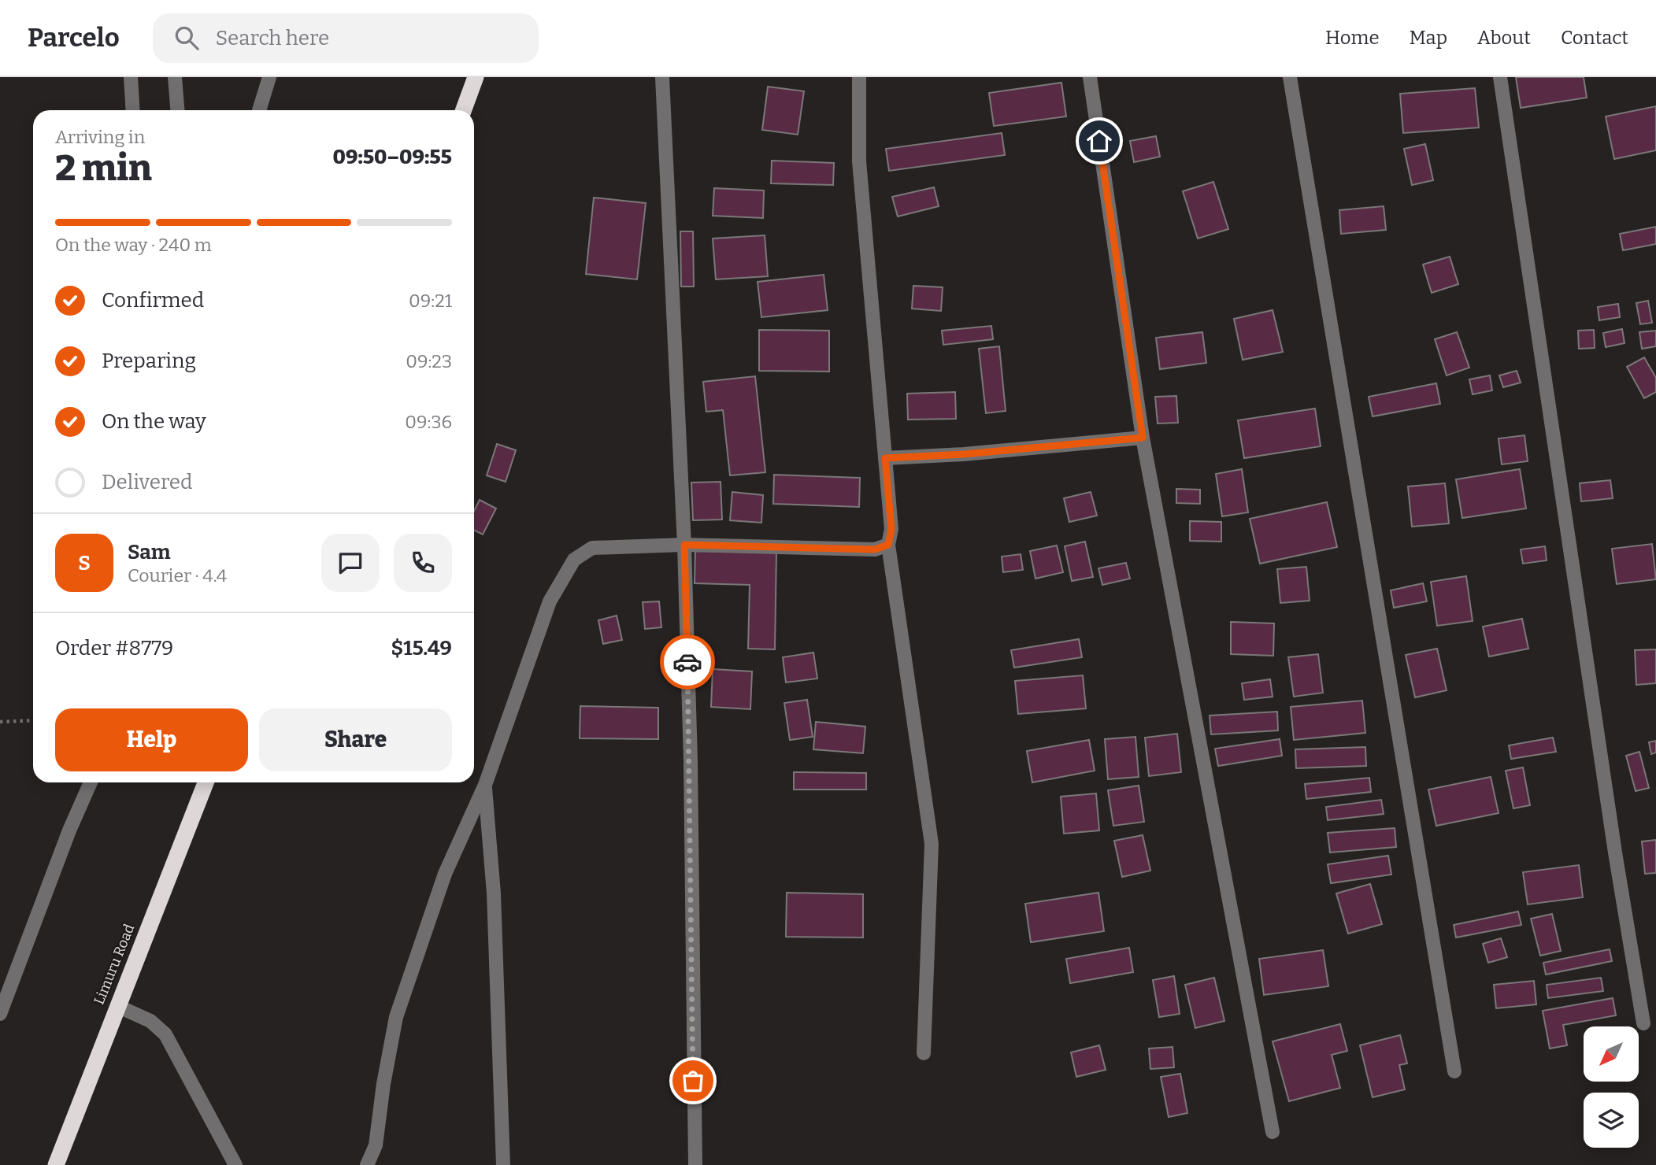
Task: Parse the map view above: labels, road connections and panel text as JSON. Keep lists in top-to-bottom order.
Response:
{
  "streets": {
    "highway": ["Limuru Road"]
  },
  "north": "bottom left",
  "page": {
    "header": "Parcelo",
    "search": "Search here",
    "nav": [
      "Home",
      "Map",
      "About",
      "Contact"
    ],
    "heading": ["2 min", "Arriving in", "09:50–09:55"],
    "panel": [
      "Sam",
      "Courier · 4.4",
      "Order #8779",
      "$15.49"
    ],
    "bar": "On the way · 240 m",
    "list": [
      ["Confirmed", "09:21"],
      ["Preparing", "09:23"],
      ["On the way", "09:36"],
      "Delivered"
    ],
    "round": "S",
    "buttons": ["Help", "Share"]
  }
}
